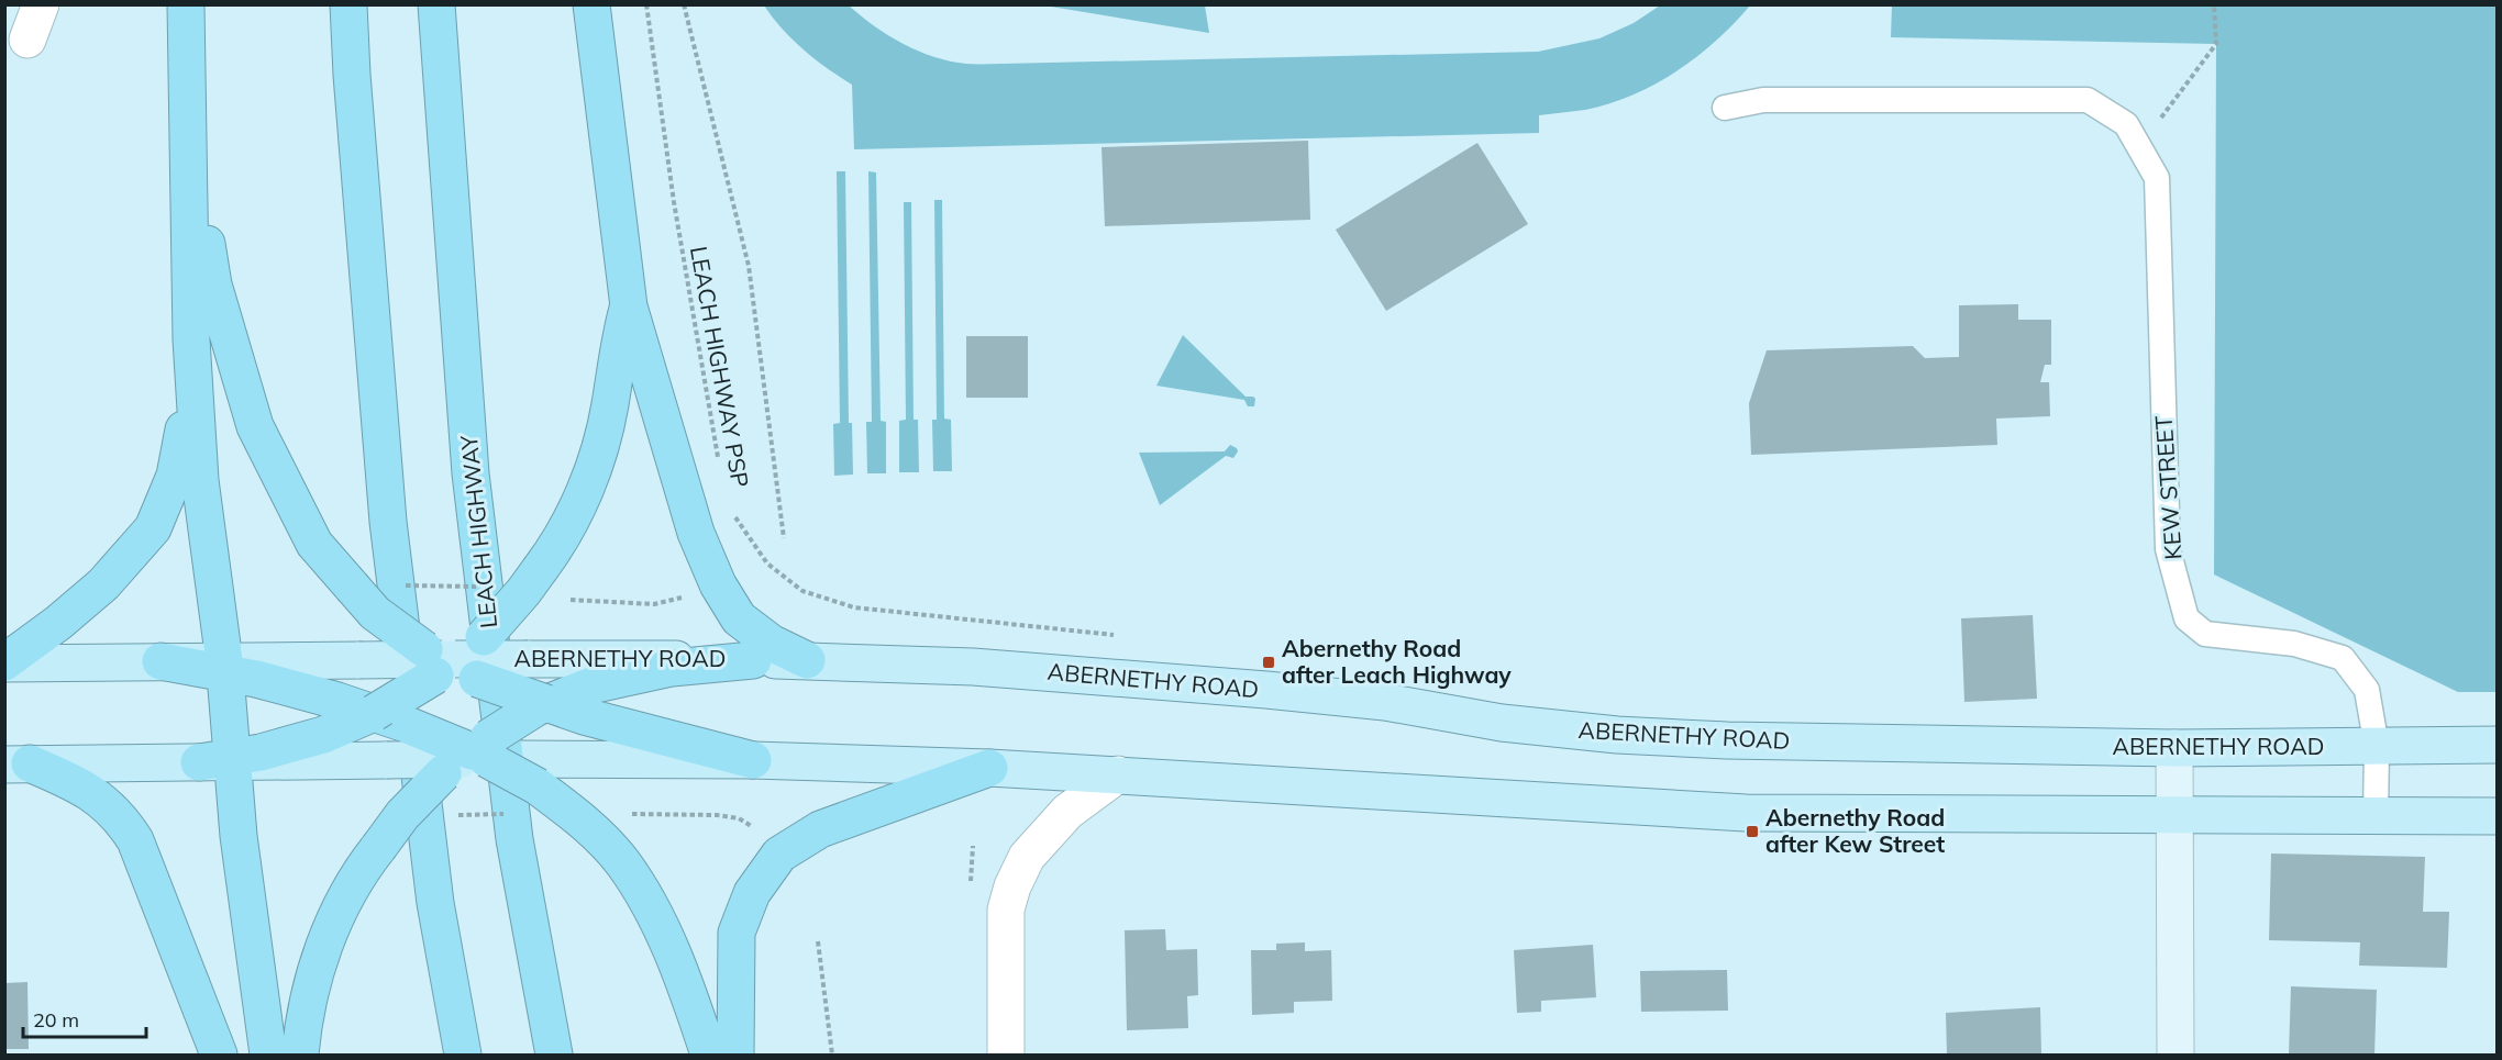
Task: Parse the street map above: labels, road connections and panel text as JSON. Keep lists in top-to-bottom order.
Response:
{
  "streets": {
    "highway": ["LEACH HIGHWAY"],
    "main road": ["ABERNETHY ROAD"],
    "lane": ["KEW STREET"],
    "path": ["LEACH HIGHWAY PSP"]
  },
  "crossings": [
    ["KEW STREET", "ABERNETHY ROAD"]
  ],
  "places": {
    "transit": ["Abernethy Road after Leach Highway", "Abernethy Road after Kew Street"]
  },
  "scale_bar": "20 m"
}
